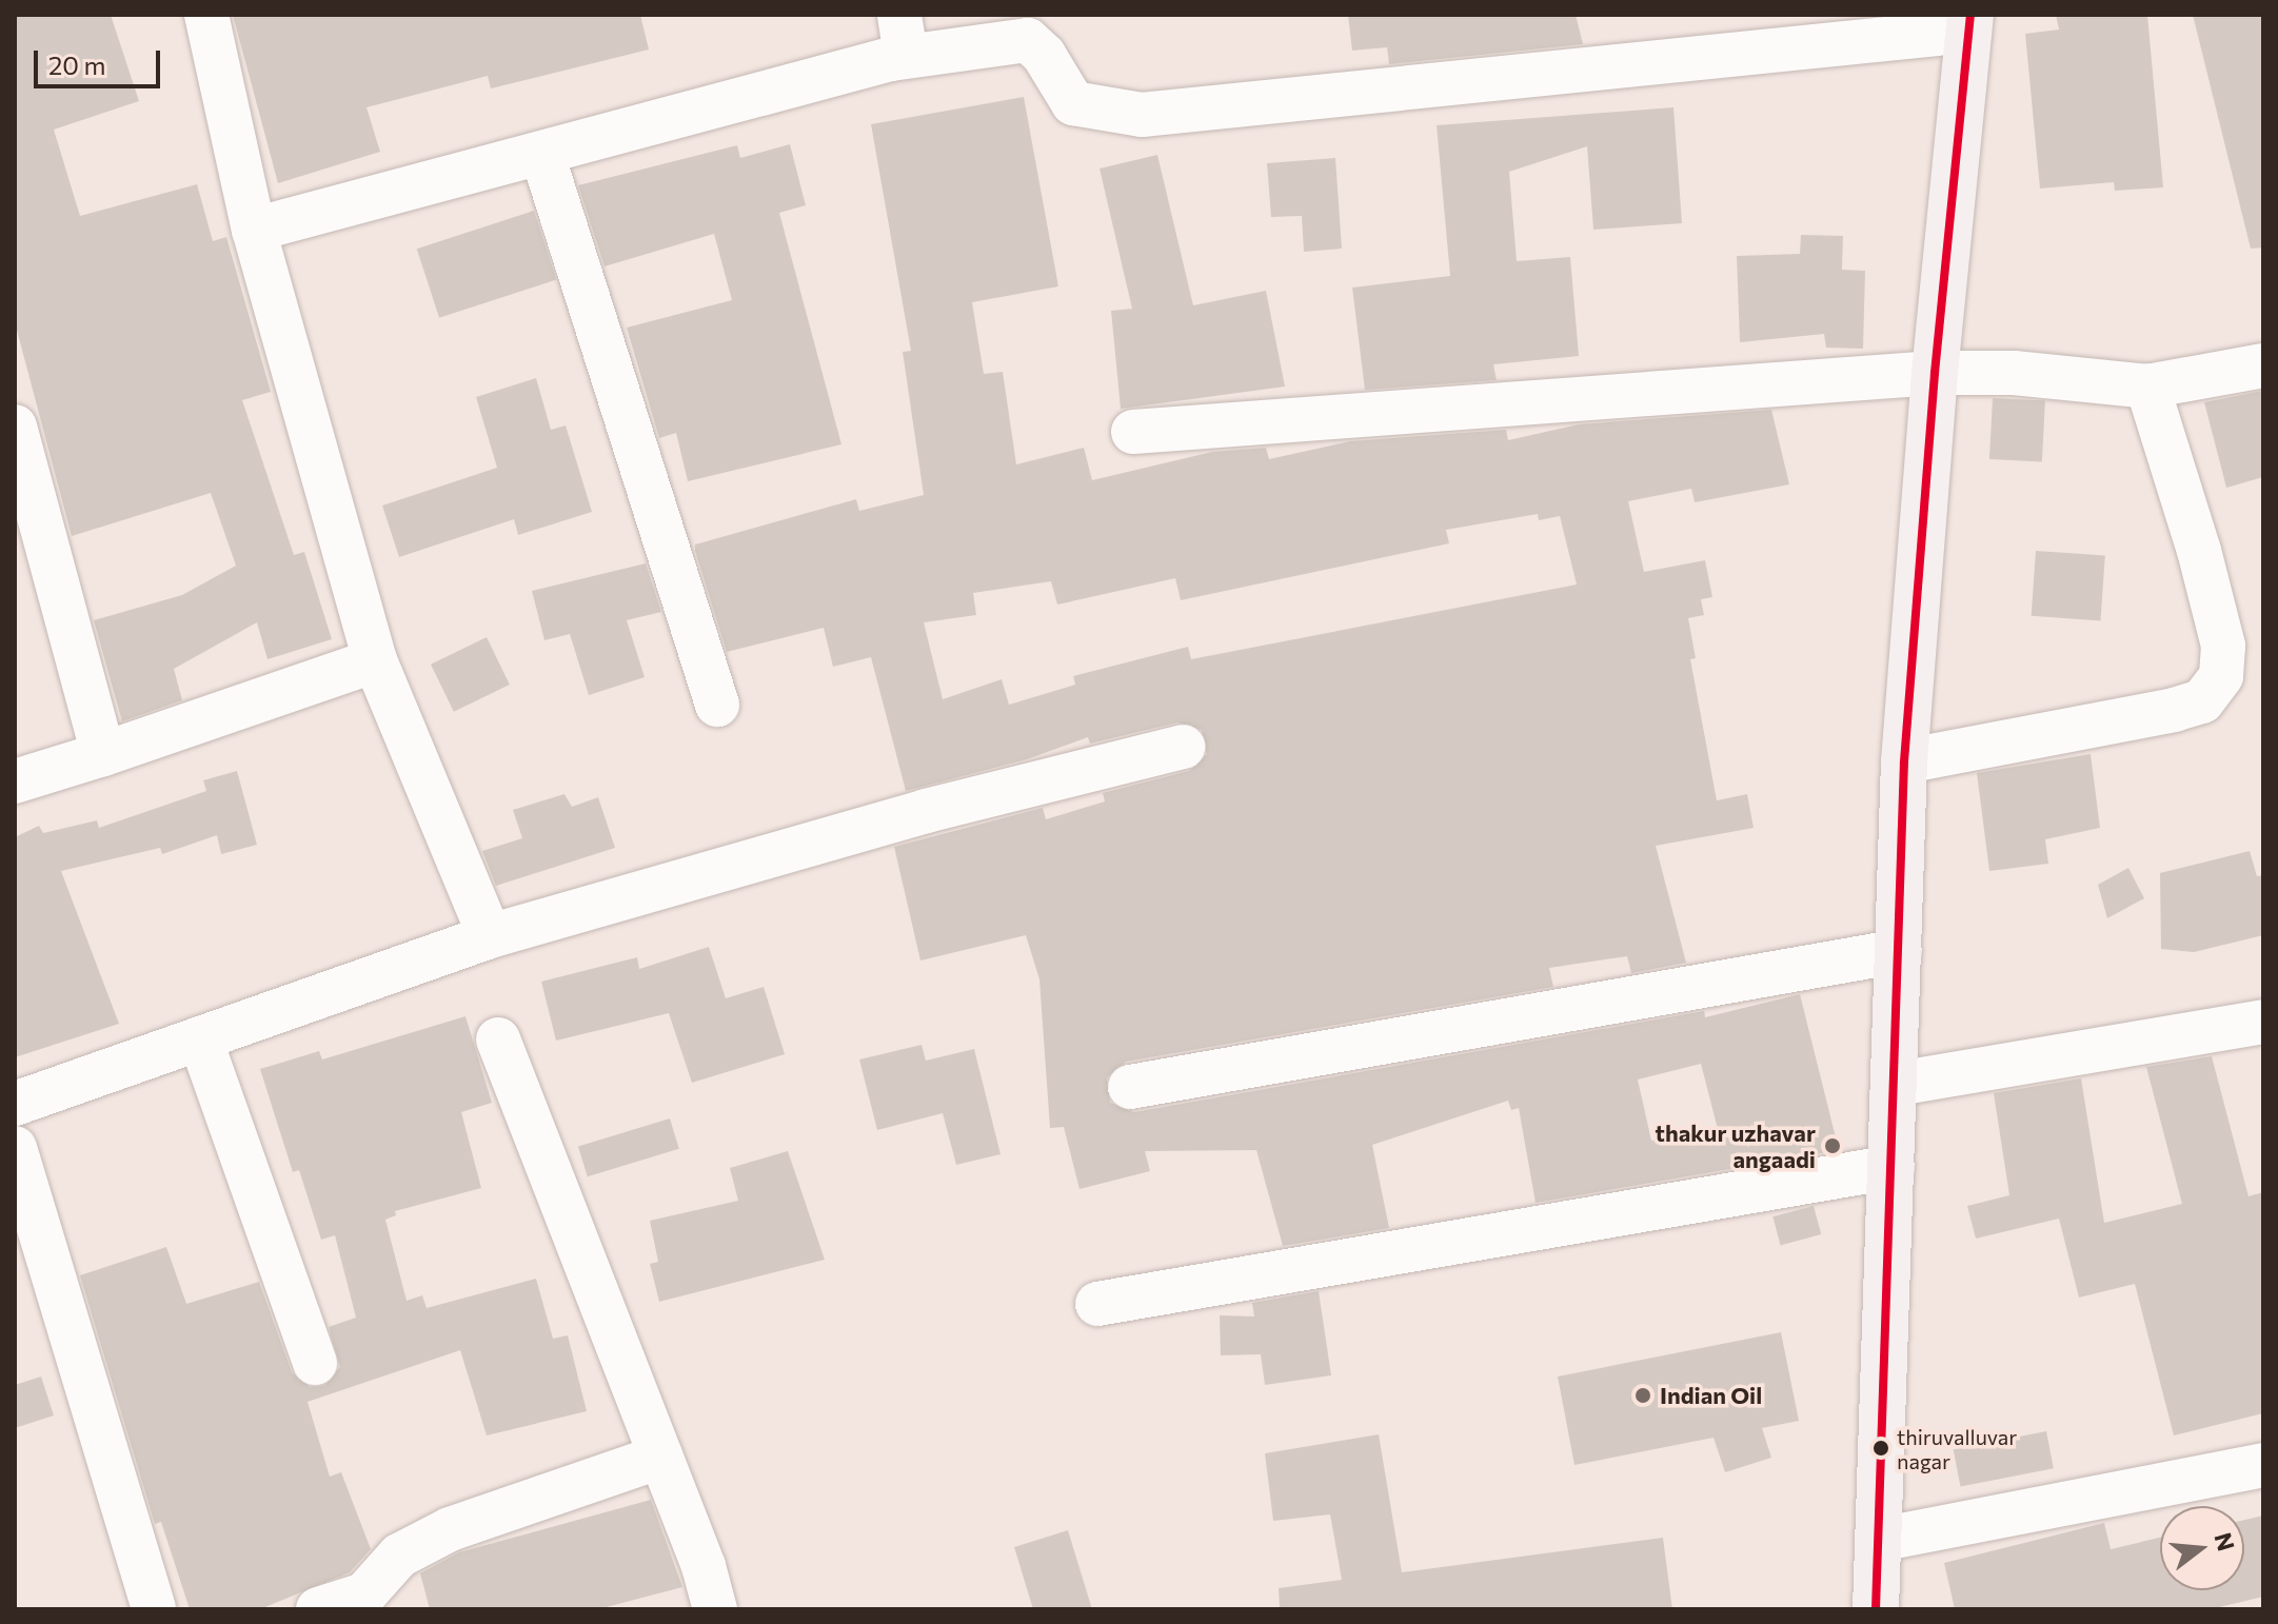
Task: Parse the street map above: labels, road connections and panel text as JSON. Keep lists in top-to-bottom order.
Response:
{
  "places": ["thakur uzhavar angaadi", "Indian Oil", "thiruvalluvar nagar"],
  "scale_bar": "20 m",
  "north": "right"
}
